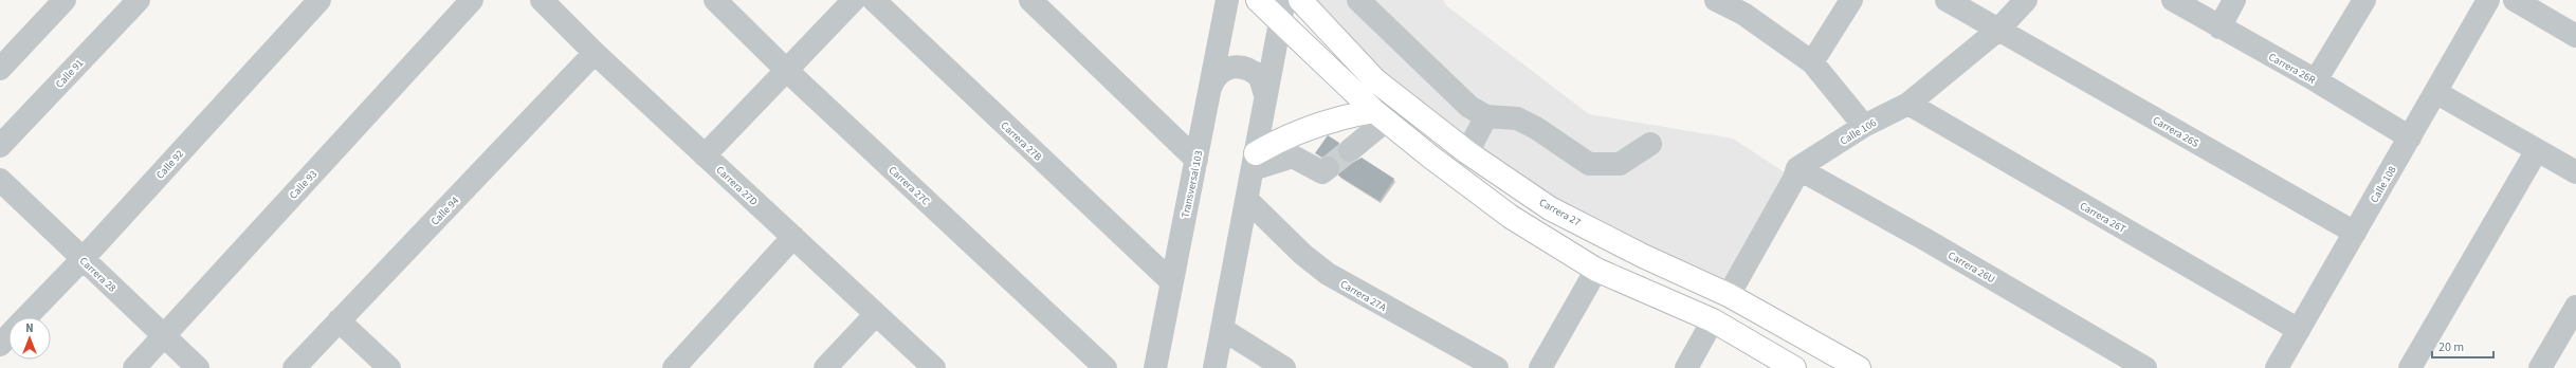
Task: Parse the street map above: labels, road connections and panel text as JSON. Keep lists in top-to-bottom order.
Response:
{
  "streets": {
    "main road": ["Carrera 27"],
    "street": [
      "Carrera 26R",
      "Calle 91",
      "Calle 106",
      "Carrera 26S",
      "Carrera 27B",
      "Calle 92",
      "Calle 93",
      "Transversal 103",
      "Calle 108",
      "Carrera 27D",
      "Carrera 27C",
      "Calle 94",
      "Carrera 26T",
      "Carrera 26U",
      "Carrera 28",
      "Carrera 27A"
    ]
  },
  "crossings": [
    ["Carrera 26R", "Calle 108"],
    ["Calle 106", "Carrera 26S"],
    ["Calle 106", "Carrera 26T"],
    ["Calle 106", "Carrera 26U"],
    ["Carrera 26S", "Calle 108"],
    ["Carrera 27B", "Transversal 103"],
    ["Calle 92", "Carrera 28"],
    ["Calle 93", "Carrera 28"],
    ["Calle 108", "Carrera 26T"],
    ["Carrera 27D", "Calle 94"]
  ],
  "scale_bar": "20 m",
  "north": "top"
}
